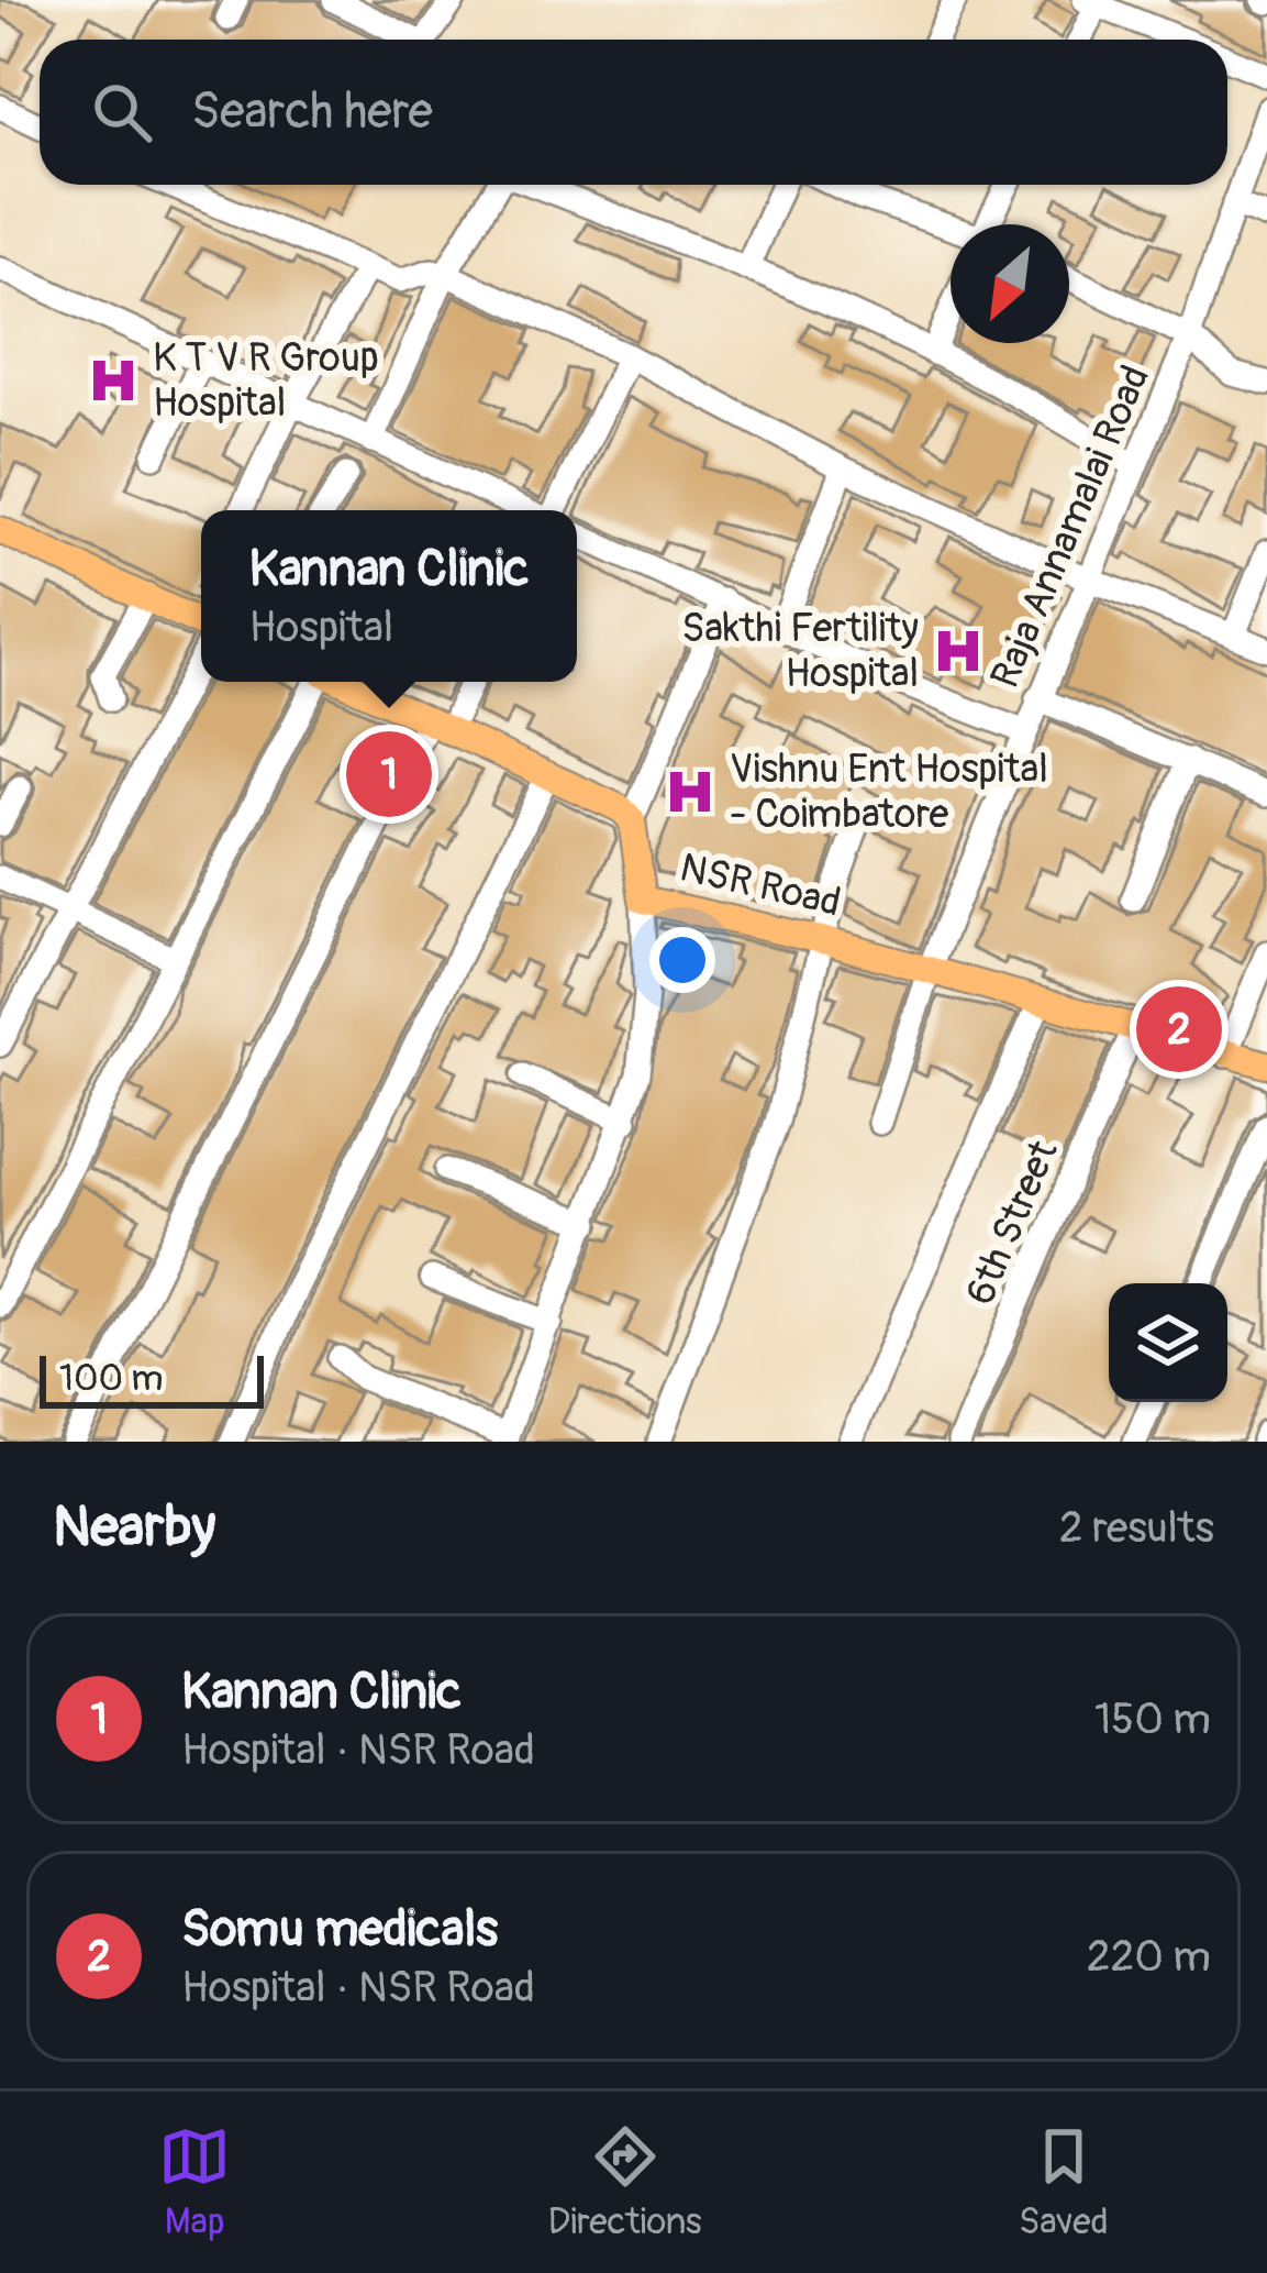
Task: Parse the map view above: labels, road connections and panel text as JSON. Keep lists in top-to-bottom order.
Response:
{
  "streets": {
    "main road": ["NSR Road"],
    "street": ["Raja Annamalai Road", "6th Street"]
  },
  "crossings": [
    ["Raja Annamalai Road", "NSR Road"],
    ["NSR Road", "6th Street"]
  ],
  "places": {
    "hospital": ["K T V R Group Hospital", "Sakthi Fertility Hospital", "Vishnu Ent Hospital - Coimbatore"]
  },
  "scale_bar": "100 m",
  "north": "bottom left",
  "page": {
    "search": "Search here",
    "popup": ["Kannan Clinic", "Hospital"],
    "pins": ["1", "2"],
    "scale": "100 m",
    "heading": ["Nearby", "2 results"],
    "list": [
      {
        "mark": "1",
        "name": "Kannan Clinic",
        "note": "Hospital · NSR Road",
        "value": "150 m"
      },
      {
        "mark": "2",
        "name": "Somu medicals",
        "note": "Hospital · NSR Road",
        "value": "220 m"
      }
    ],
    "nav": ["Map", "Directions", "Saved"]
  }
}
